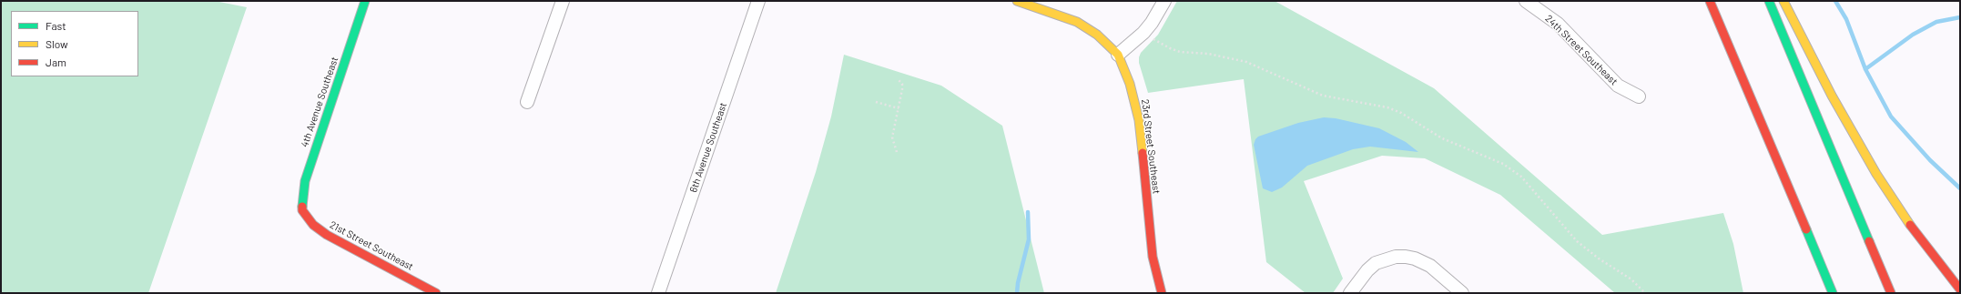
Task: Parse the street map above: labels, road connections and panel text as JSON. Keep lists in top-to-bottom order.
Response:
{
  "streets": {
    "main road": ["4th Avenue Southeast", "23rd Street Southeast", "21st Street Southeast"],
    "street": ["24th Street Southeast", "6th Avenue Southeast"]
  },
  "crossings": [
    ["4th Avenue Southeast", "21st Street Southeast"]
  ],
  "legend": ["Fast", "Slow", "Jam"]
}
